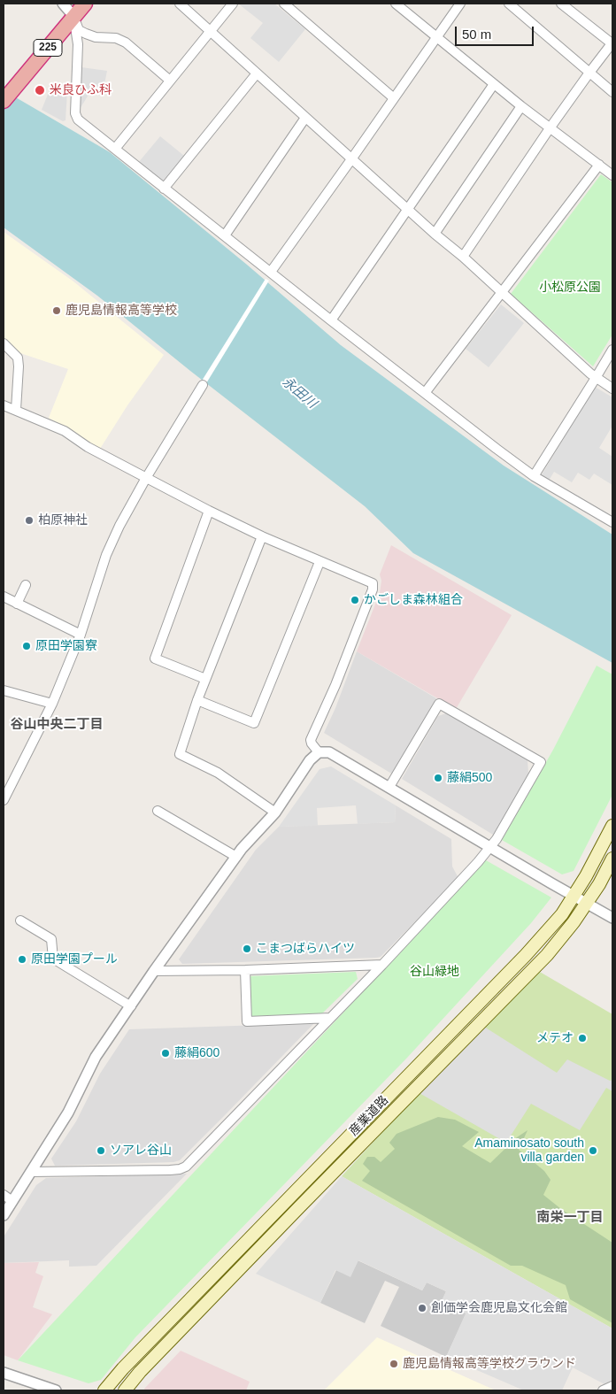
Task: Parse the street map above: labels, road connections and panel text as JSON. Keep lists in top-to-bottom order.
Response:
{
  "streets": {
    "highway": ["225"],
    "main road": ["産業道路"]
  },
  "districts": ["谷山中央二丁目", "南栄一丁目"],
  "water": ["永田川"],
  "parks": ["小松原公園", "谷山緑地"],
  "places": [
    "米良ひふ科",
    "鹿児島情報高等学校",
    "柏原神社",
    "かごしま森林組合",
    "原田学園寮",
    "藤絹500",
    "こまつばらハイツ",
    "原田学園プール",
    "メテオ",
    "藤絹600",
    "ソアレ谷山",
    "Amaminosato south villa garden",
    "創価学会鹿児島文化会館",
    "鹿児島情報高等学校グラウンド"
  ],
  "scale_bar": "50 m"
}
